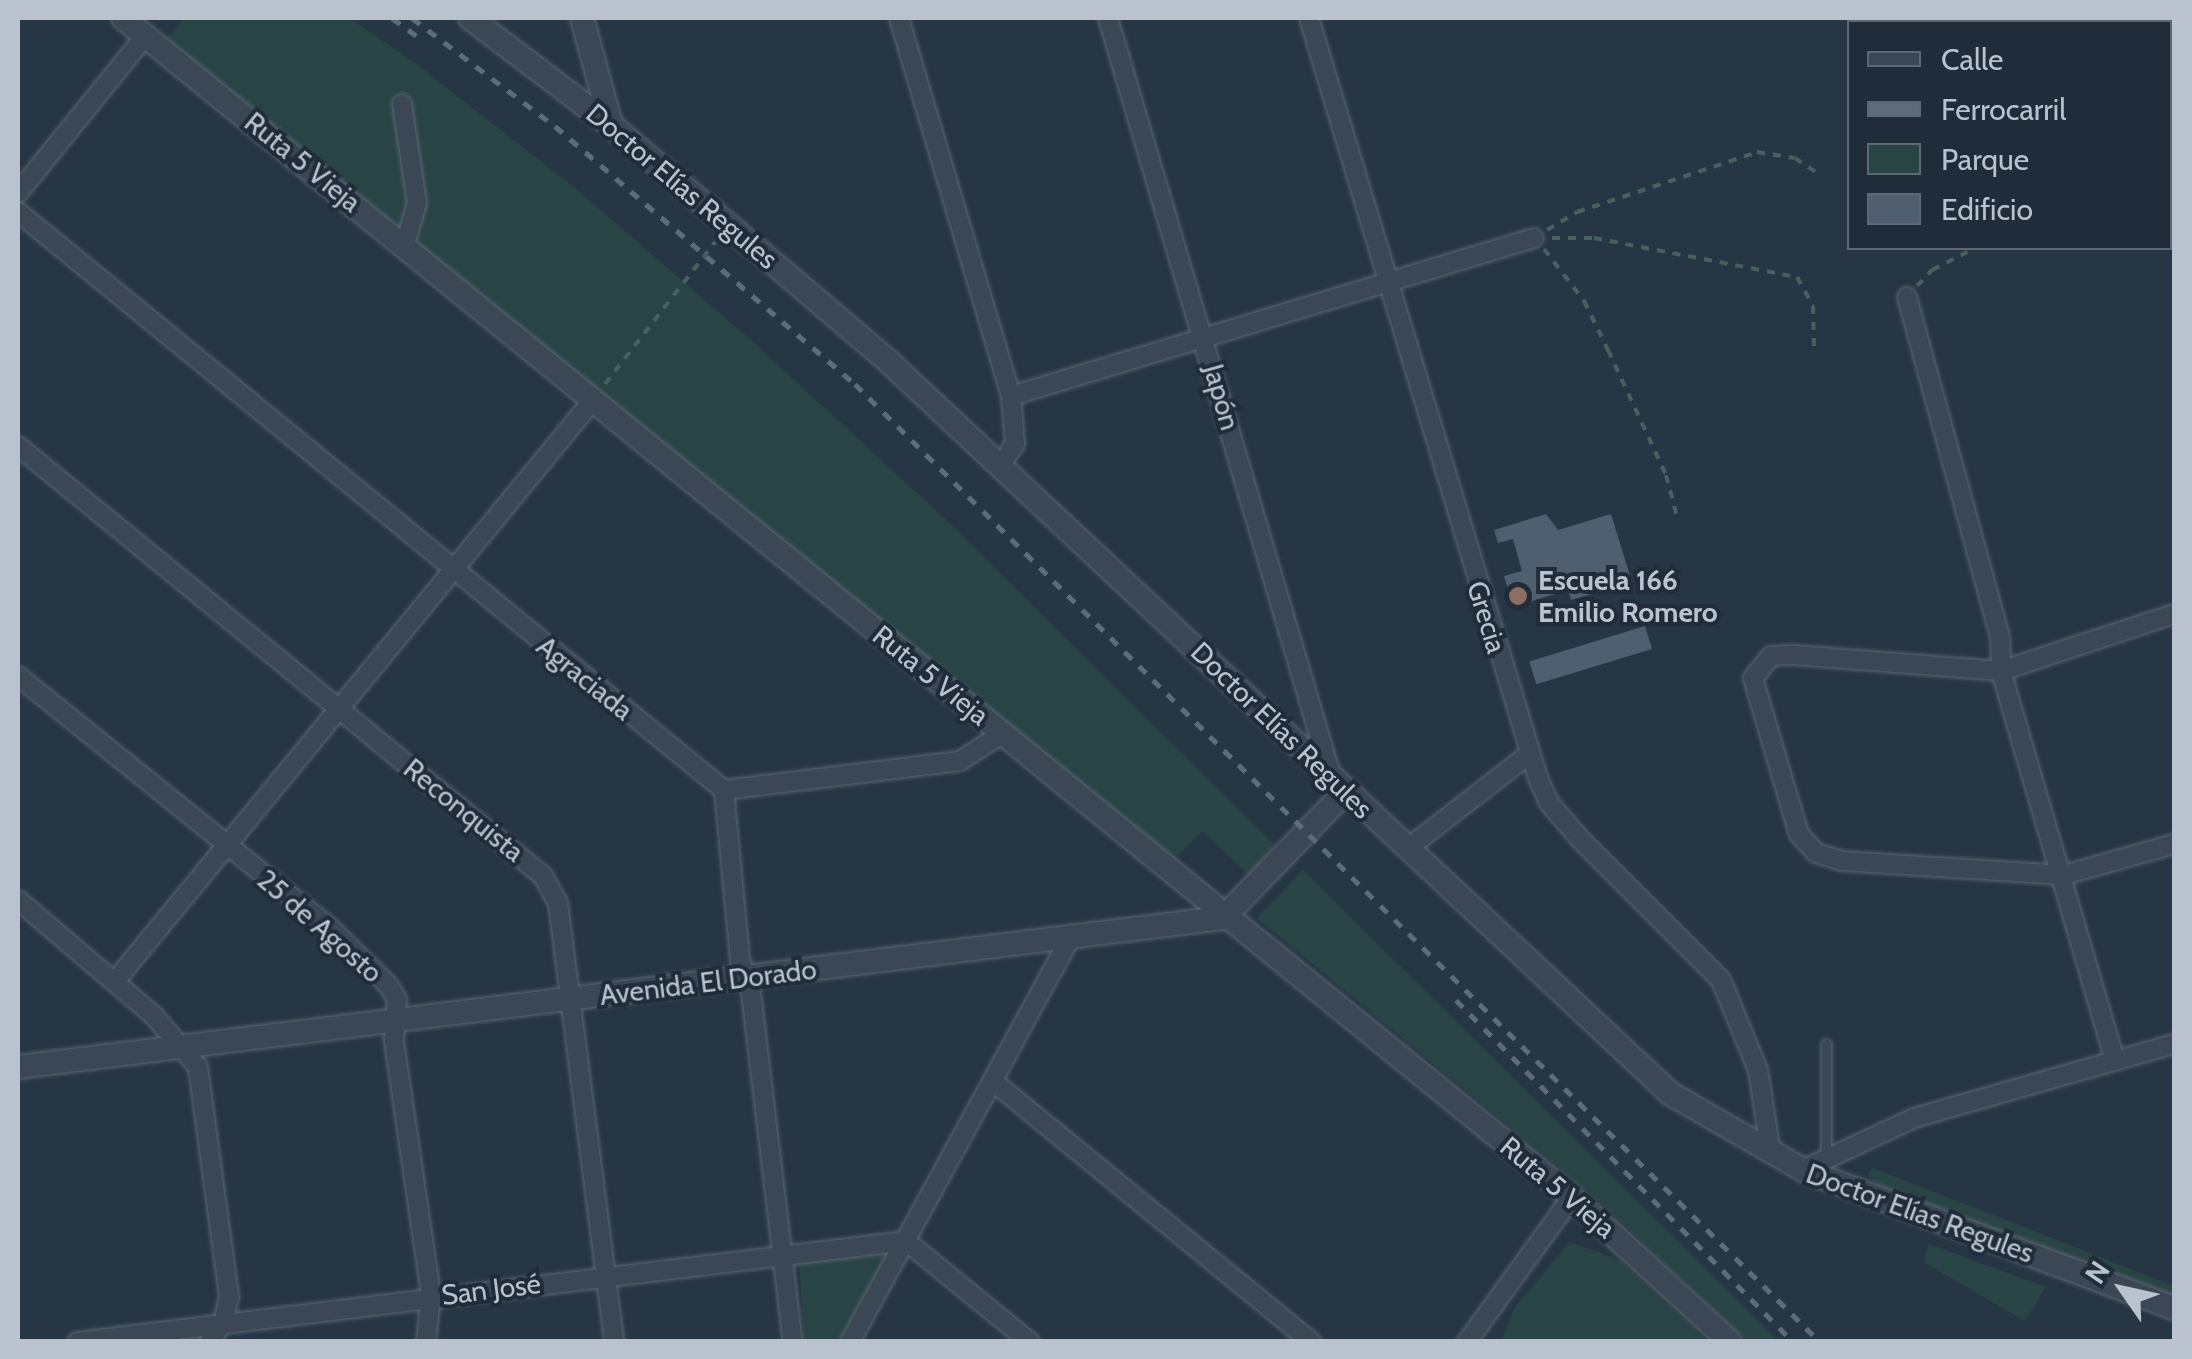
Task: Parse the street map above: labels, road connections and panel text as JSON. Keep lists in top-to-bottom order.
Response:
{
  "streets": {
    "street": [
      "Ruta 5 Vieja",
      "Doctor Elías Regules",
      "Japón",
      "Grecia",
      "Agraciada",
      "Reconquista",
      "25 de Agosto",
      "Avenida El Dorado",
      "San José"
    ]
  },
  "crossings": [
    ["Ruta 5 Vieja", "Avenida El Dorado"],
    ["Doctor Elías Regules", "Japón"],
    ["Doctor Elías Regules", "Grecia"],
    ["Reconquista", "Avenida El Dorado"],
    ["Reconquista", "San José"],
    ["25 de Agosto", "Avenida El Dorado"],
    ["25 de Agosto", "San José"]
  ],
  "places": ["Escuela 166 Emilio Romero"],
  "legend": [
    "Calle",
    "Ferrocarril",
    "Parque",
    "Edificio"
  ],
  "north": "top left"
}
